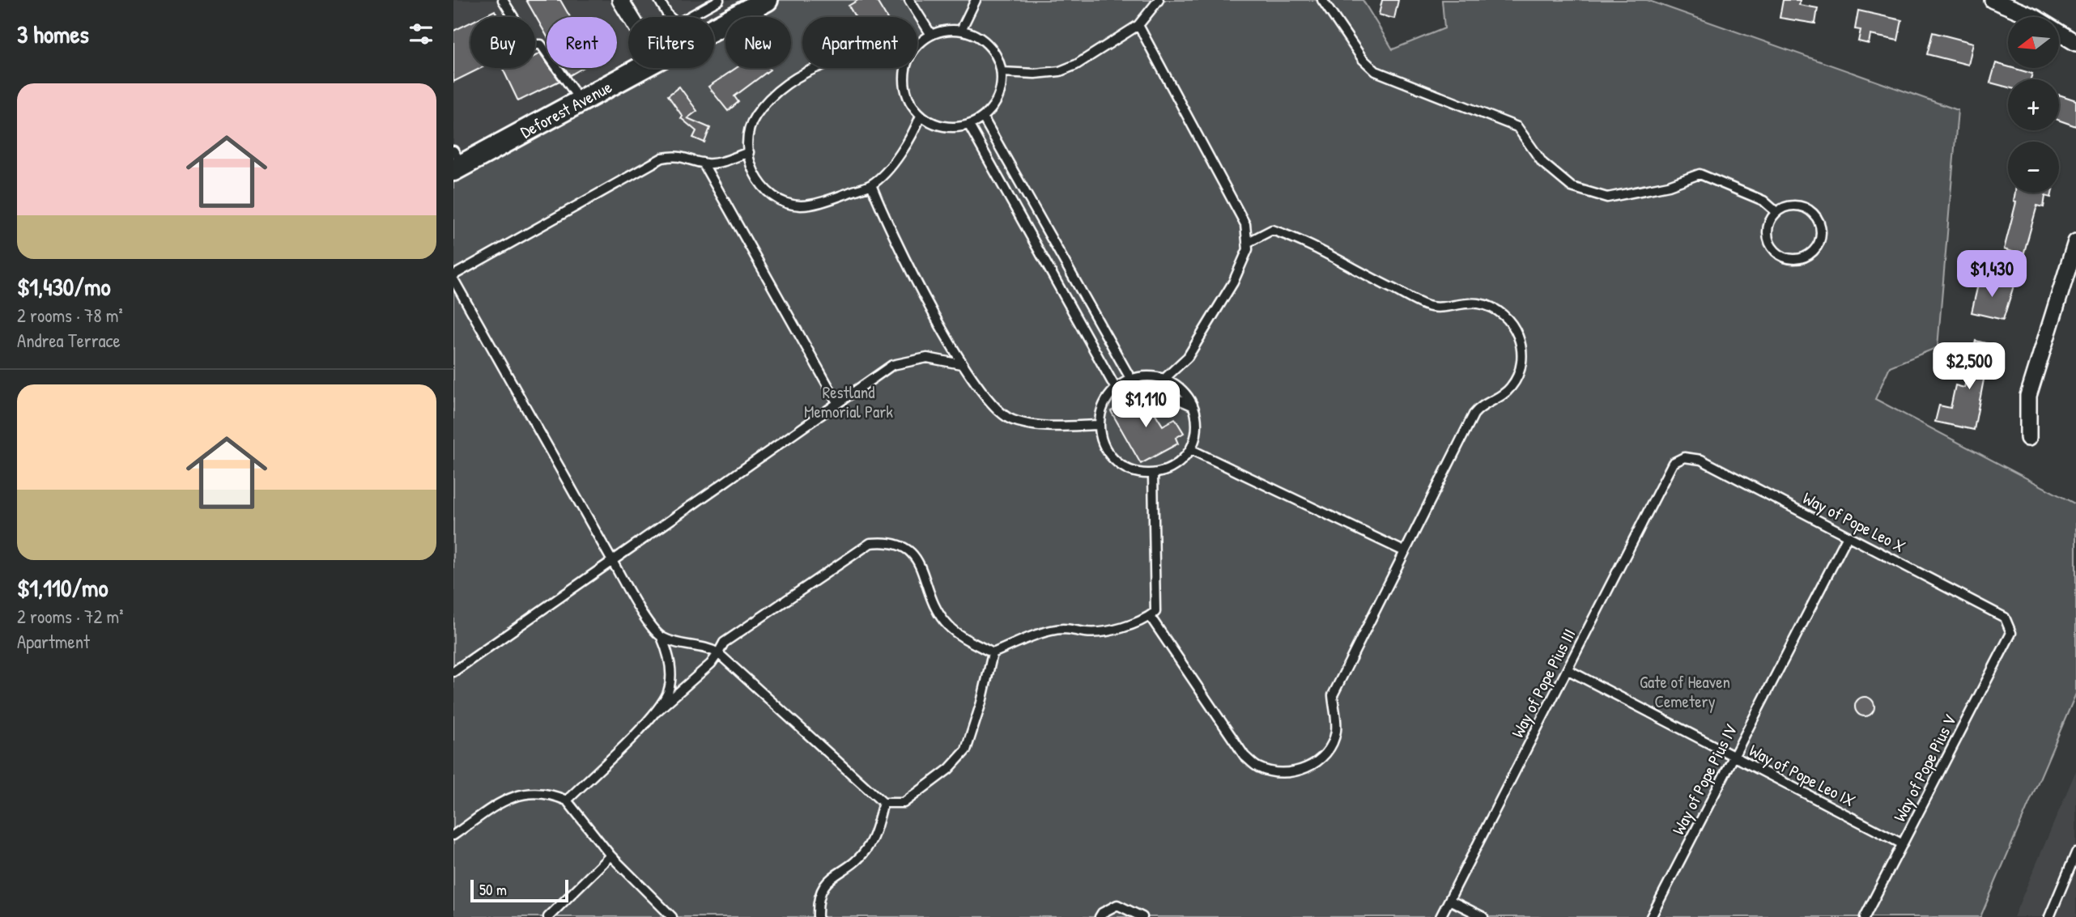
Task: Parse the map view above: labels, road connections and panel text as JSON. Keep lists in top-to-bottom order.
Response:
{
  "streets": {
    "street": ["Deforest Avenue"],
    "lane": [
      "Way of Pope Leo X",
      "Way of Pope Pius III",
      "Way of Pope Pius V",
      "Way of Pope Leo IX",
      "Way of Pope Pius IV"
    ]
  },
  "crossings": [
    ["Way of Pope Leo X", "Way of Pope Pius III"],
    ["Way of Pope Leo X", "Way of Pope Pius V"],
    ["Way of Pope Leo X", "Way of Pope Pius IV"],
    ["Way of Pope Pius III", "Way of Pope Leo IX"],
    ["Way of Pope Pius V", "Way of Pope Leo IX"],
    ["Way of Pope Leo IX", "Way of Pope Pius IV"]
  ],
  "parks": ["Restland Memorial Park", "Gate of Heaven Cemetery"],
  "scale_bar": "50 m",
  "north": "left",
  "page": {
    "heading": "3 homes",
    "map_buttons": ["+", "−"],
    "chip": [
      "Buy",
      "Rent",
      "Filters",
      "New",
      "Apartment"
    ],
    "list": [
      {
        "name": "$1,430/mo",
        "note": "2 rooms · 78 m² · Andrea Terrace"
      },
      {
        "name": "$1,110/mo",
        "note": "2 rooms · 72 m² · Apartment"
      }
    ],
    "price": ["$1,430", "$2,500", "$1,110"],
    "scale": "50 m"
  }
}
